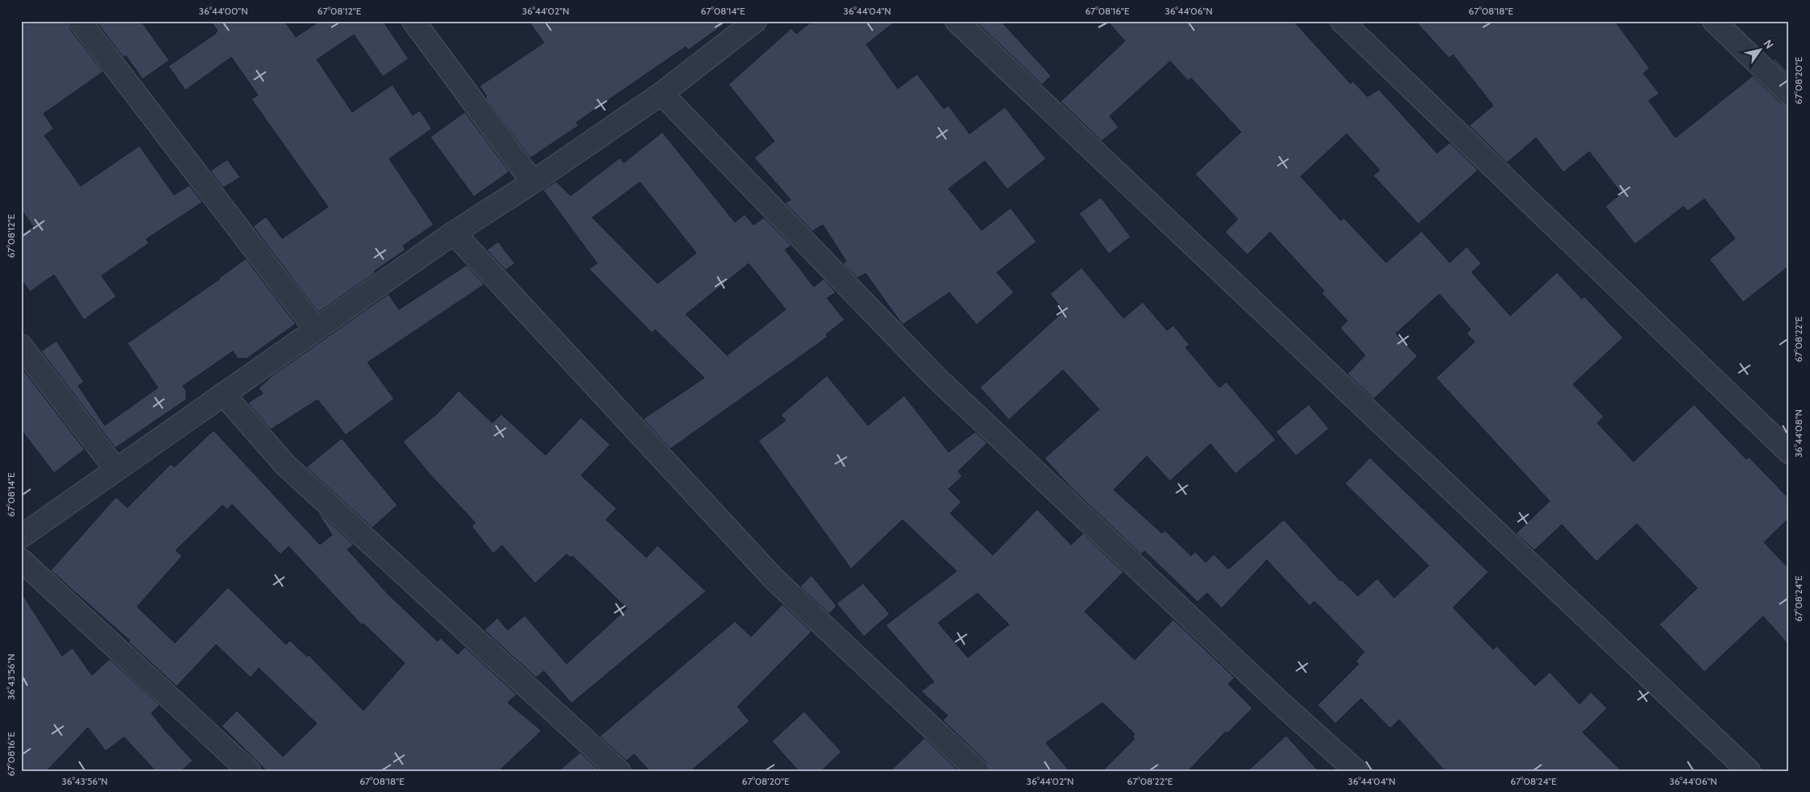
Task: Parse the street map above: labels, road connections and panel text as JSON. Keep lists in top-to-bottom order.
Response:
{
  "north": "top right",
  "coordinates": [
    "36°44'00\"N",
    "67°08'12\"E",
    "36°44'02\"N",
    "67°08'14\"E",
    "36°44'04\"N",
    "67°08'16\"E",
    "36°44'06\"N",
    "67°08'18\"E",
    "67°08'20\"E",
    "67°08'22\"E",
    "36°44'08\"N",
    "67°08'24\"E",
    "36°43'56\"N"
  ]
}
